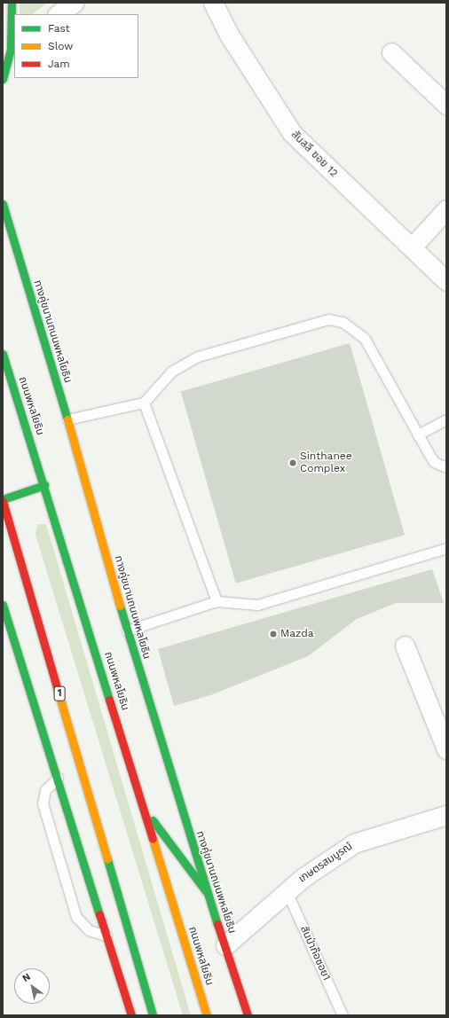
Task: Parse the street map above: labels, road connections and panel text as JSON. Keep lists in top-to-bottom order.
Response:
{
  "streets": {
    "main road": ["ทางคู่ขนานถนนพหลโยธิน", "ถนนพหลโยธิน", "1"],
    "street": ["สันสลี ซอย 12", "เกษตรสมบูรณ์"],
    "lane": ["สันป่าก๊อซอย1"]
  },
  "crossings": [
    ["ทางคู่ขนานถนนพหลโยธิน", "เกษตรสมบูรณ์"],
    ["เกษตรสมบูรณ์", "สันป่าก๊อซอย1"]
  ],
  "places": ["Sinthanee Complex", "Mazda"],
  "legend": ["Fast", "Slow", "Jam"],
  "north": "top left"
}
